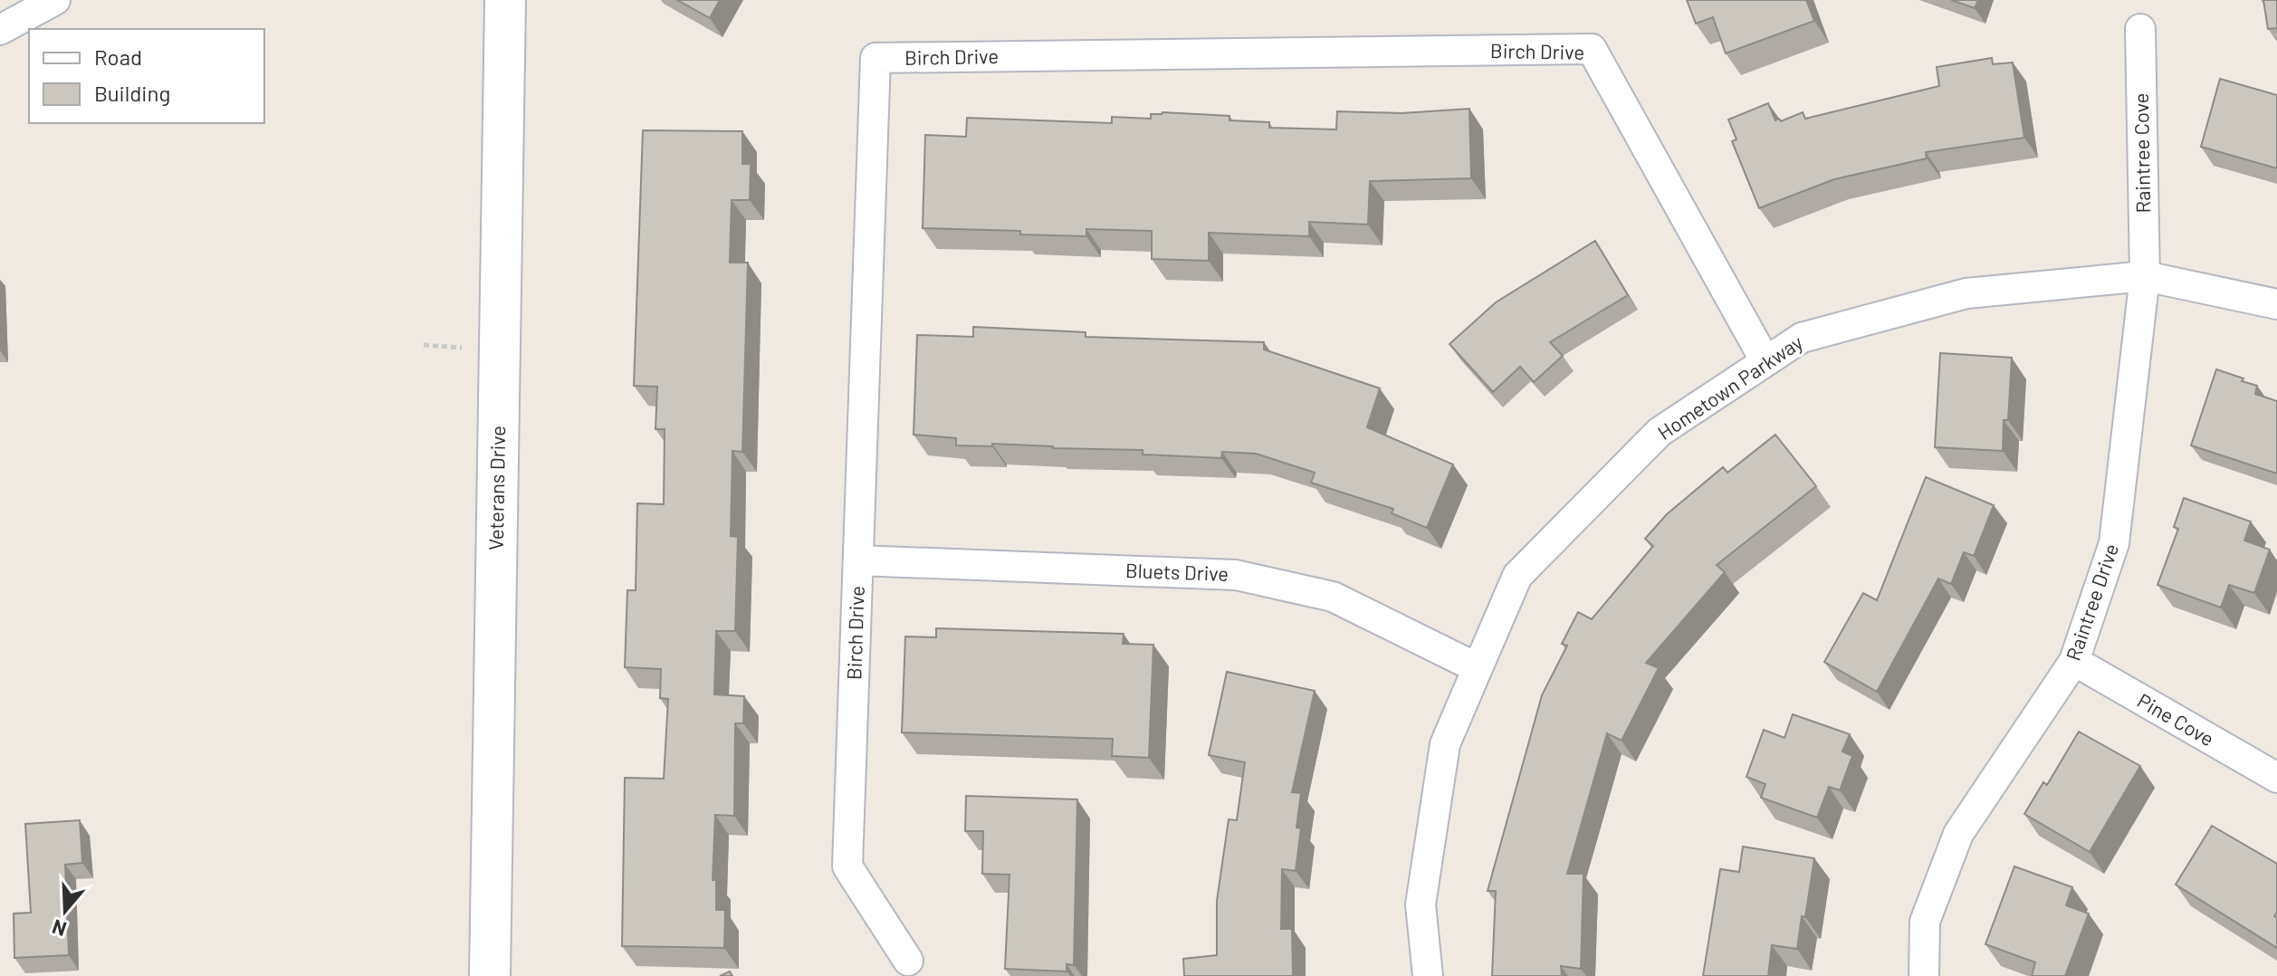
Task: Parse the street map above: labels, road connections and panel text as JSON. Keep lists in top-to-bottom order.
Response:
{
  "streets": {
    "main road": ["Veterans Drive"],
    "street": [
      "Birch Drive",
      "Raintree Cove",
      "Hometown Parkway",
      "Bluets Drive",
      "Raintree Drive",
      "Pine Cove"
    ]
  },
  "crossings": [
    ["Birch Drive", "Hometown Parkway"],
    ["Birch Drive", "Bluets Drive"],
    ["Raintree Cove", "Hometown Parkway"],
    ["Raintree Cove", "Raintree Drive"],
    ["Hometown Parkway", "Bluets Drive"],
    ["Hometown Parkway", "Raintree Drive"],
    ["Raintree Drive", "Pine Cove"]
  ],
  "legend": ["Road", "Building"],
  "north": "bottom"
}
